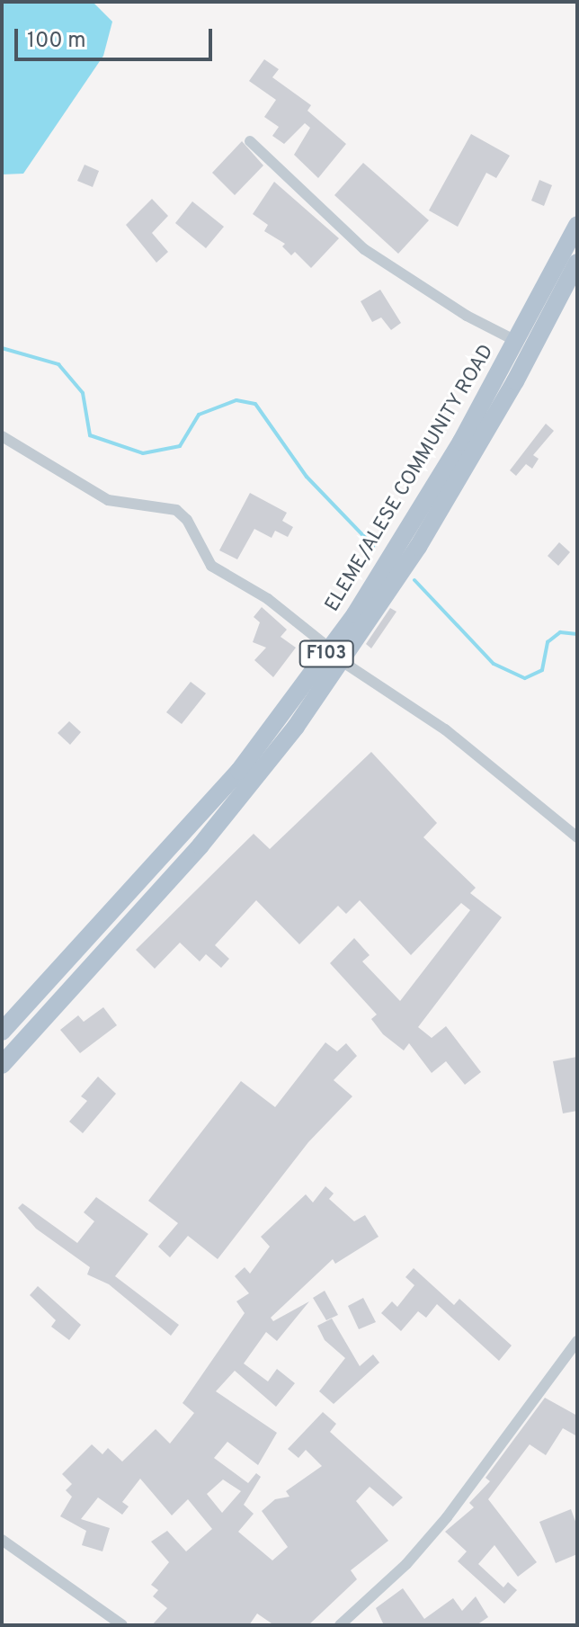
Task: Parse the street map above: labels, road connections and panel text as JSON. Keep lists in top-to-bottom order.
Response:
{
  "streets": {
    "main road": ["ELEME/ALESE COMMUNITY ROAD", "F103"]
  },
  "scale_bar": "100 m"
}
